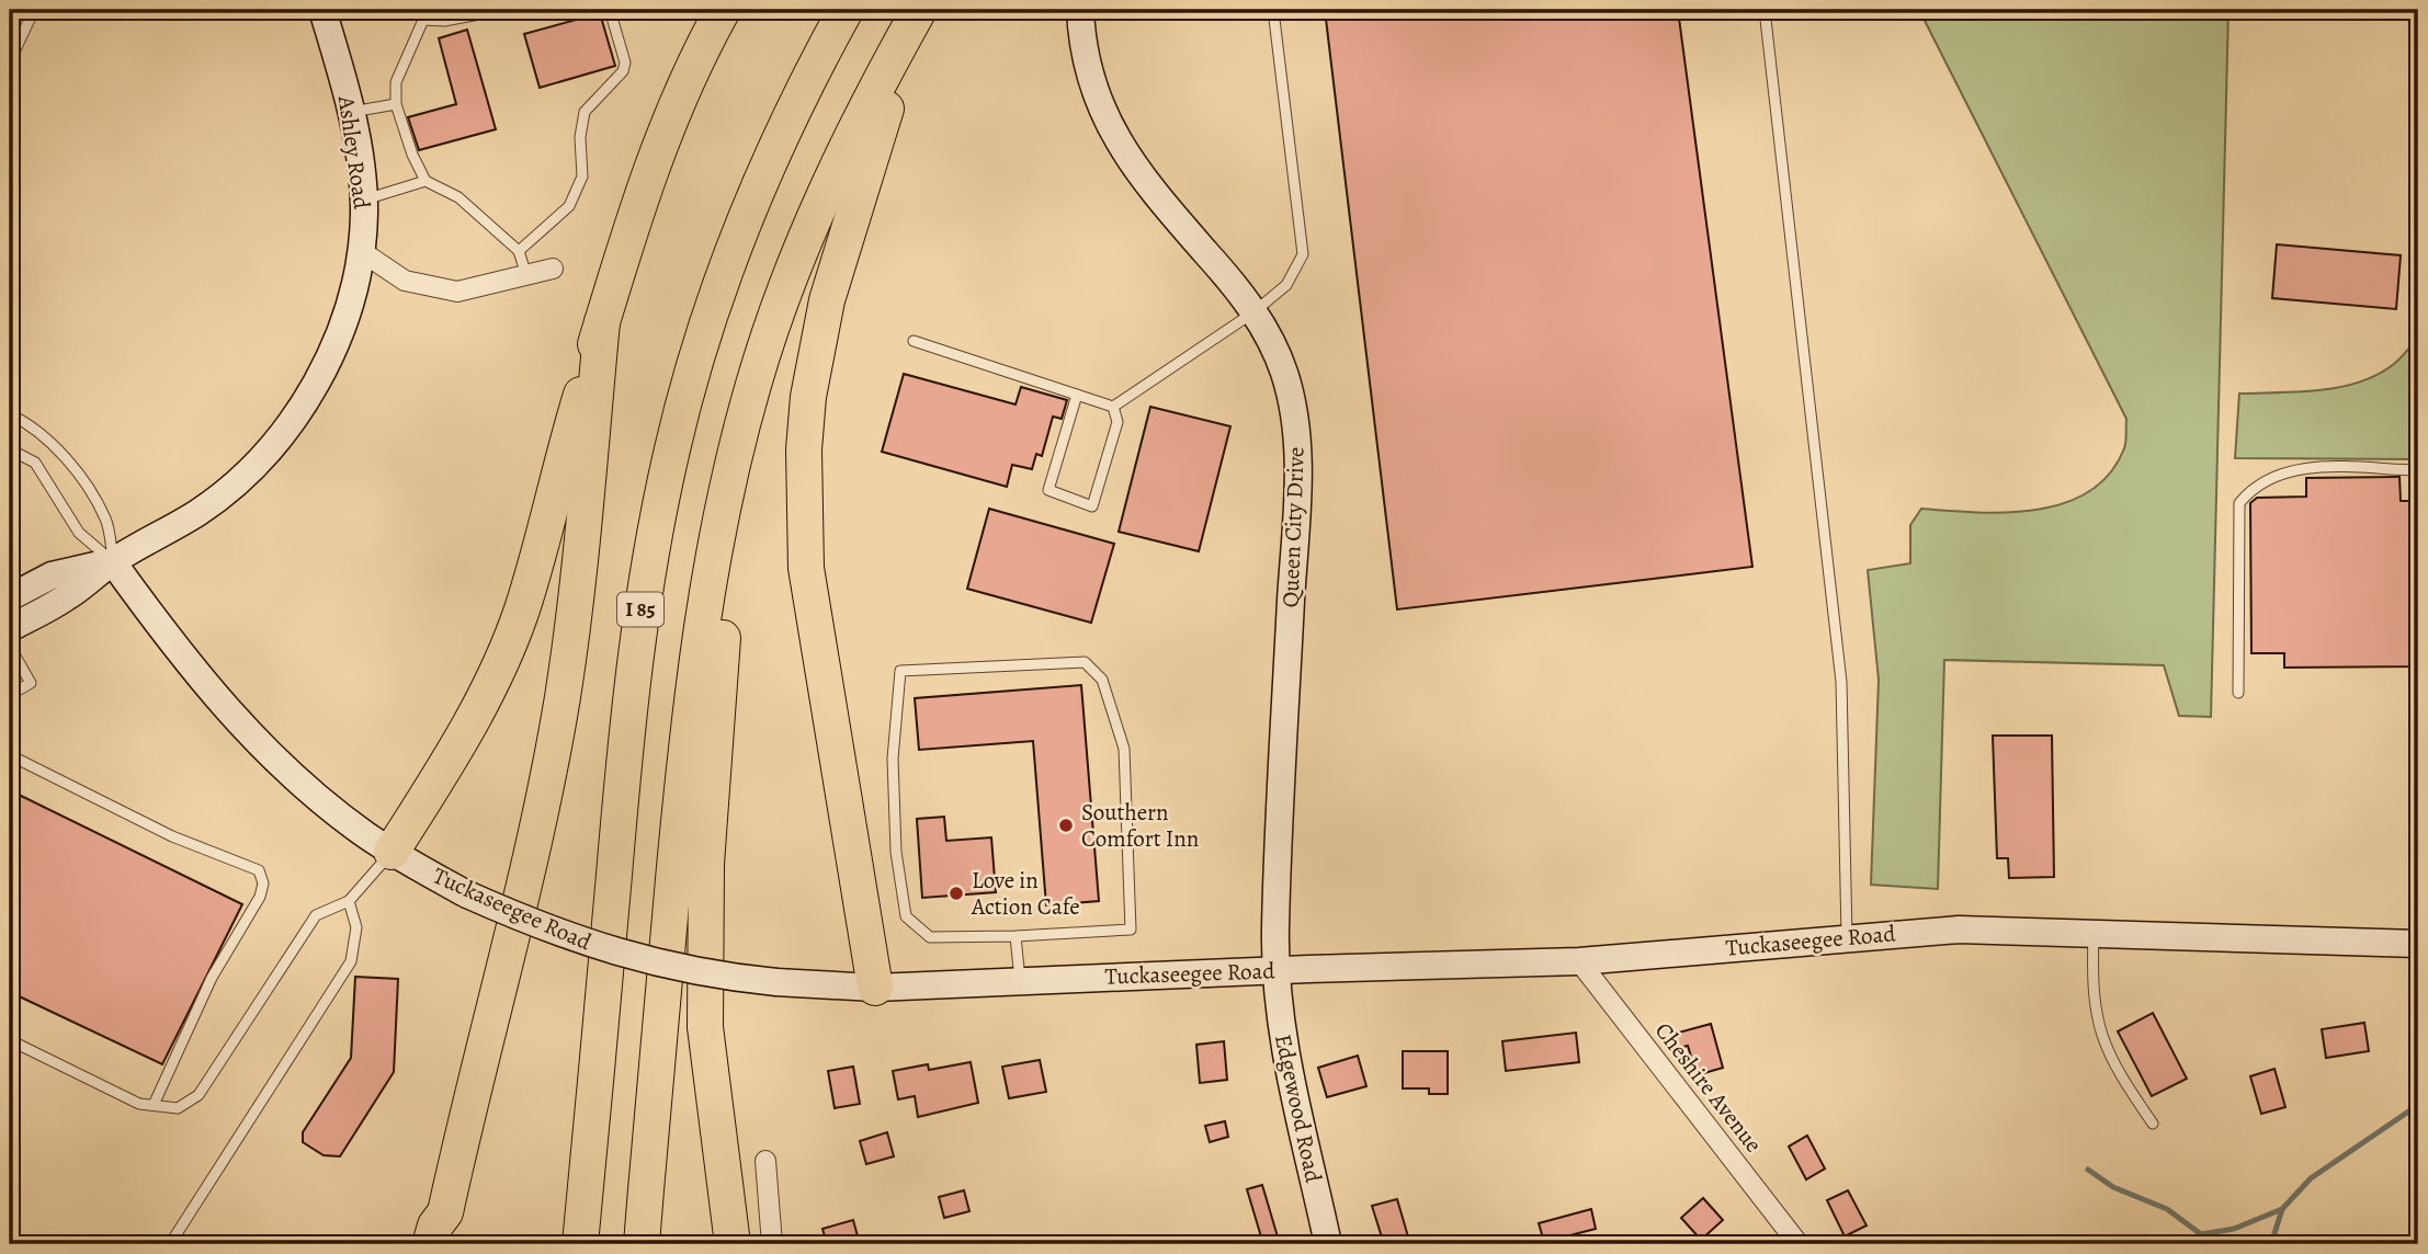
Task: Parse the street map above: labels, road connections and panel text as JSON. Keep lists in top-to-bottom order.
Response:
{
  "streets": {
    "highway": ["I 85"],
    "street": [
      "Ashley Road",
      "Queen City Drive",
      "Tuckaseegee Road",
      "Cheshire Avenue",
      "Edgewood Road"
    ]
  },
  "crossings": [
    ["Ashley Road", "Tuckaseegee Road"],
    ["Queen City Drive", "Tuckaseegee Road"],
    ["Queen City Drive", "Edgewood Road"],
    ["Tuckaseegee Road", "Cheshire Avenue"],
    ["Tuckaseegee Road", "Edgewood Road"]
  ],
  "places": ["Southern Comfort Inn", "Love in Action Cafe"]
}
